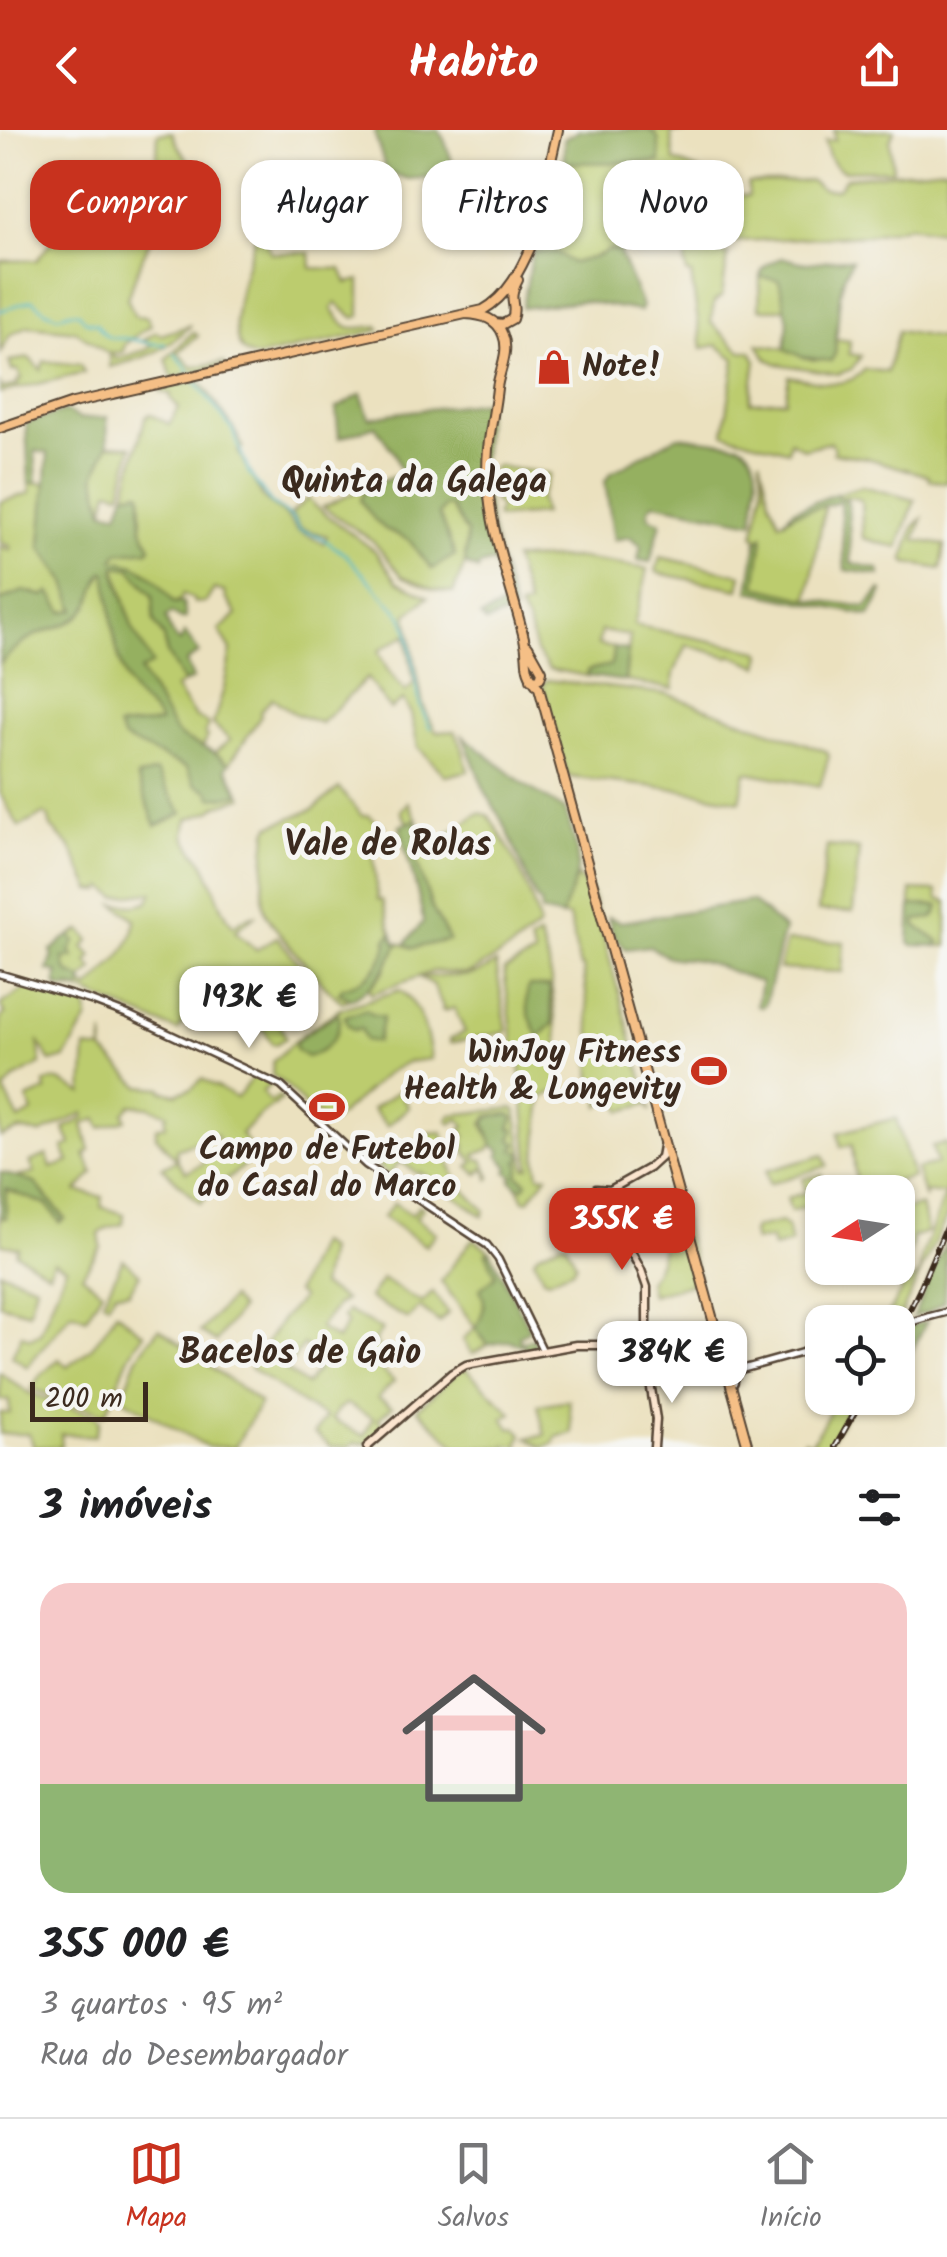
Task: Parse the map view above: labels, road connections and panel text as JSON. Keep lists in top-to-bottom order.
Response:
{
  "districts": ["Quinta da Galega", "Vale de Rolas", "Bacelos de Gaio"],
  "places": {
    "shop": ["Note!"],
    "sports": ["WinJoy Fitness Health & Longevity", "Campo de Futebol do Casal do Marco"]
  },
  "scale_bar": "200 m",
  "north": "left",
  "page": {
    "header": "Habito",
    "chip": [
      "Comprar",
      "Alugar",
      "Filtros",
      "Novo"
    ],
    "price": ["193K €", "355K €", "384K €"],
    "scale": "200 m",
    "heading": "3 imóveis",
    "list": [
      {
        "name": "355 000 €",
        "note": "3 quartos · 95 m² · Rua do Desembargador"
      }
    ],
    "tabs": ["Mapa", "Salvos", "Início"]
  }
}
